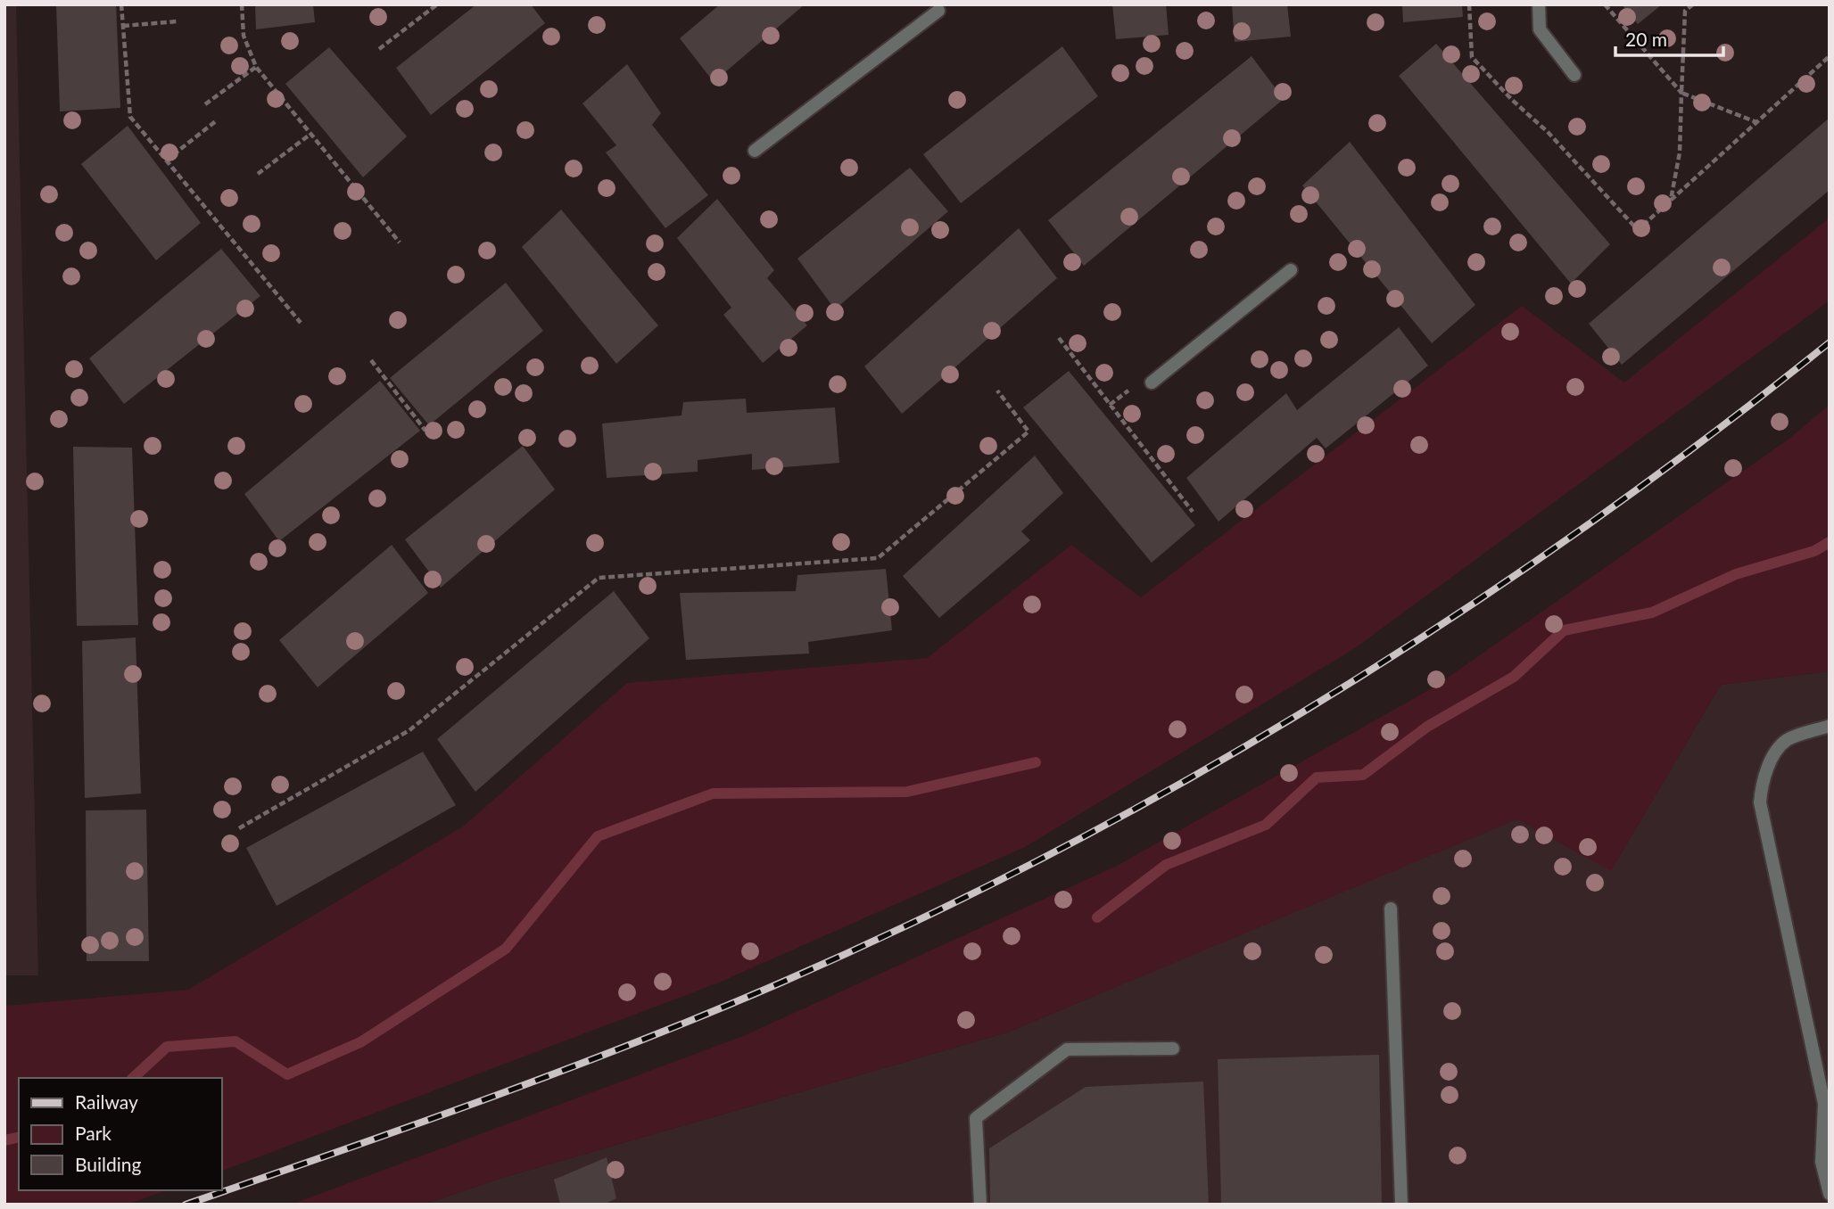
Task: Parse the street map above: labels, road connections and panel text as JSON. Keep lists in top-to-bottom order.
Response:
{
  "legend": ["Railway", "Park", "Building"],
  "scale_bar": "20 m"
}
